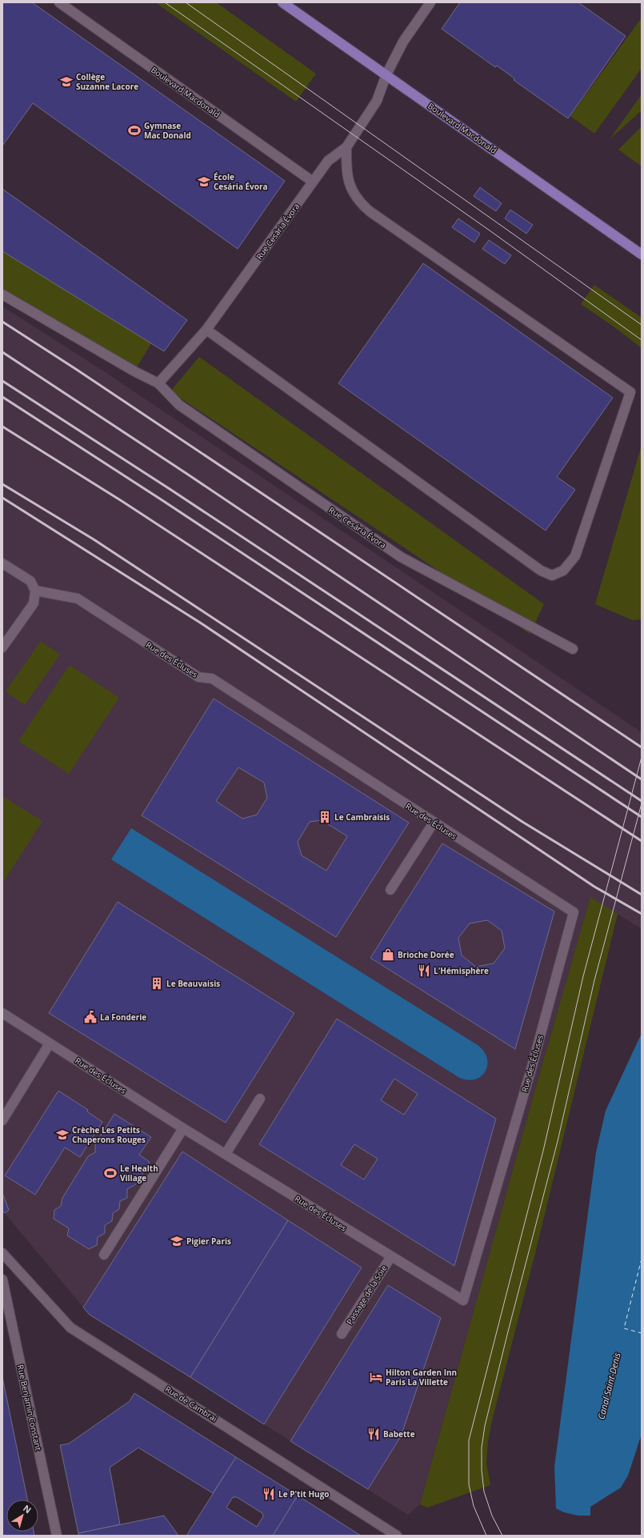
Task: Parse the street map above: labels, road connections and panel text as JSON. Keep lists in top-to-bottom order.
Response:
{
  "streets": {
    "main road": ["Boulevard Macdonald"],
    "street": [
      "Rue Cesária Évora",
      "Rue des Écluses",
      "Passage de la Soie",
      "Rue de Cambrai",
      "Rue Benjamin Constant"
    ]
  },
  "crossings": [
    ["Boulevard Macdonald", "Rue Cesária Évora"],
    ["Rue des Écluses", "Passage de la Soie"]
  ],
  "water": ["Canal Saint-Denis"],
  "places": {
    "school or university": [
      "Collège Suzanne Lacore",
      "École Cesária Évora",
      "Crèche Les Petits Chaperons Rouges",
      "Pigier Paris"
    ],
    "sports": ["Gymnase Mac Donald", "Le Health Village"],
    "building": ["Le Cambraisis", "Le Beauvaisis"],
    "shop": ["Brioche Dorée"],
    "restaurant": ["L'Hémisphère", "Babette", "Le P'tit Hugo"],
    "public building": ["La Fonderie"],
    "hotel": ["Hilton Garden Inn Paris La Villette"]
  },
  "north": "top right"
}
